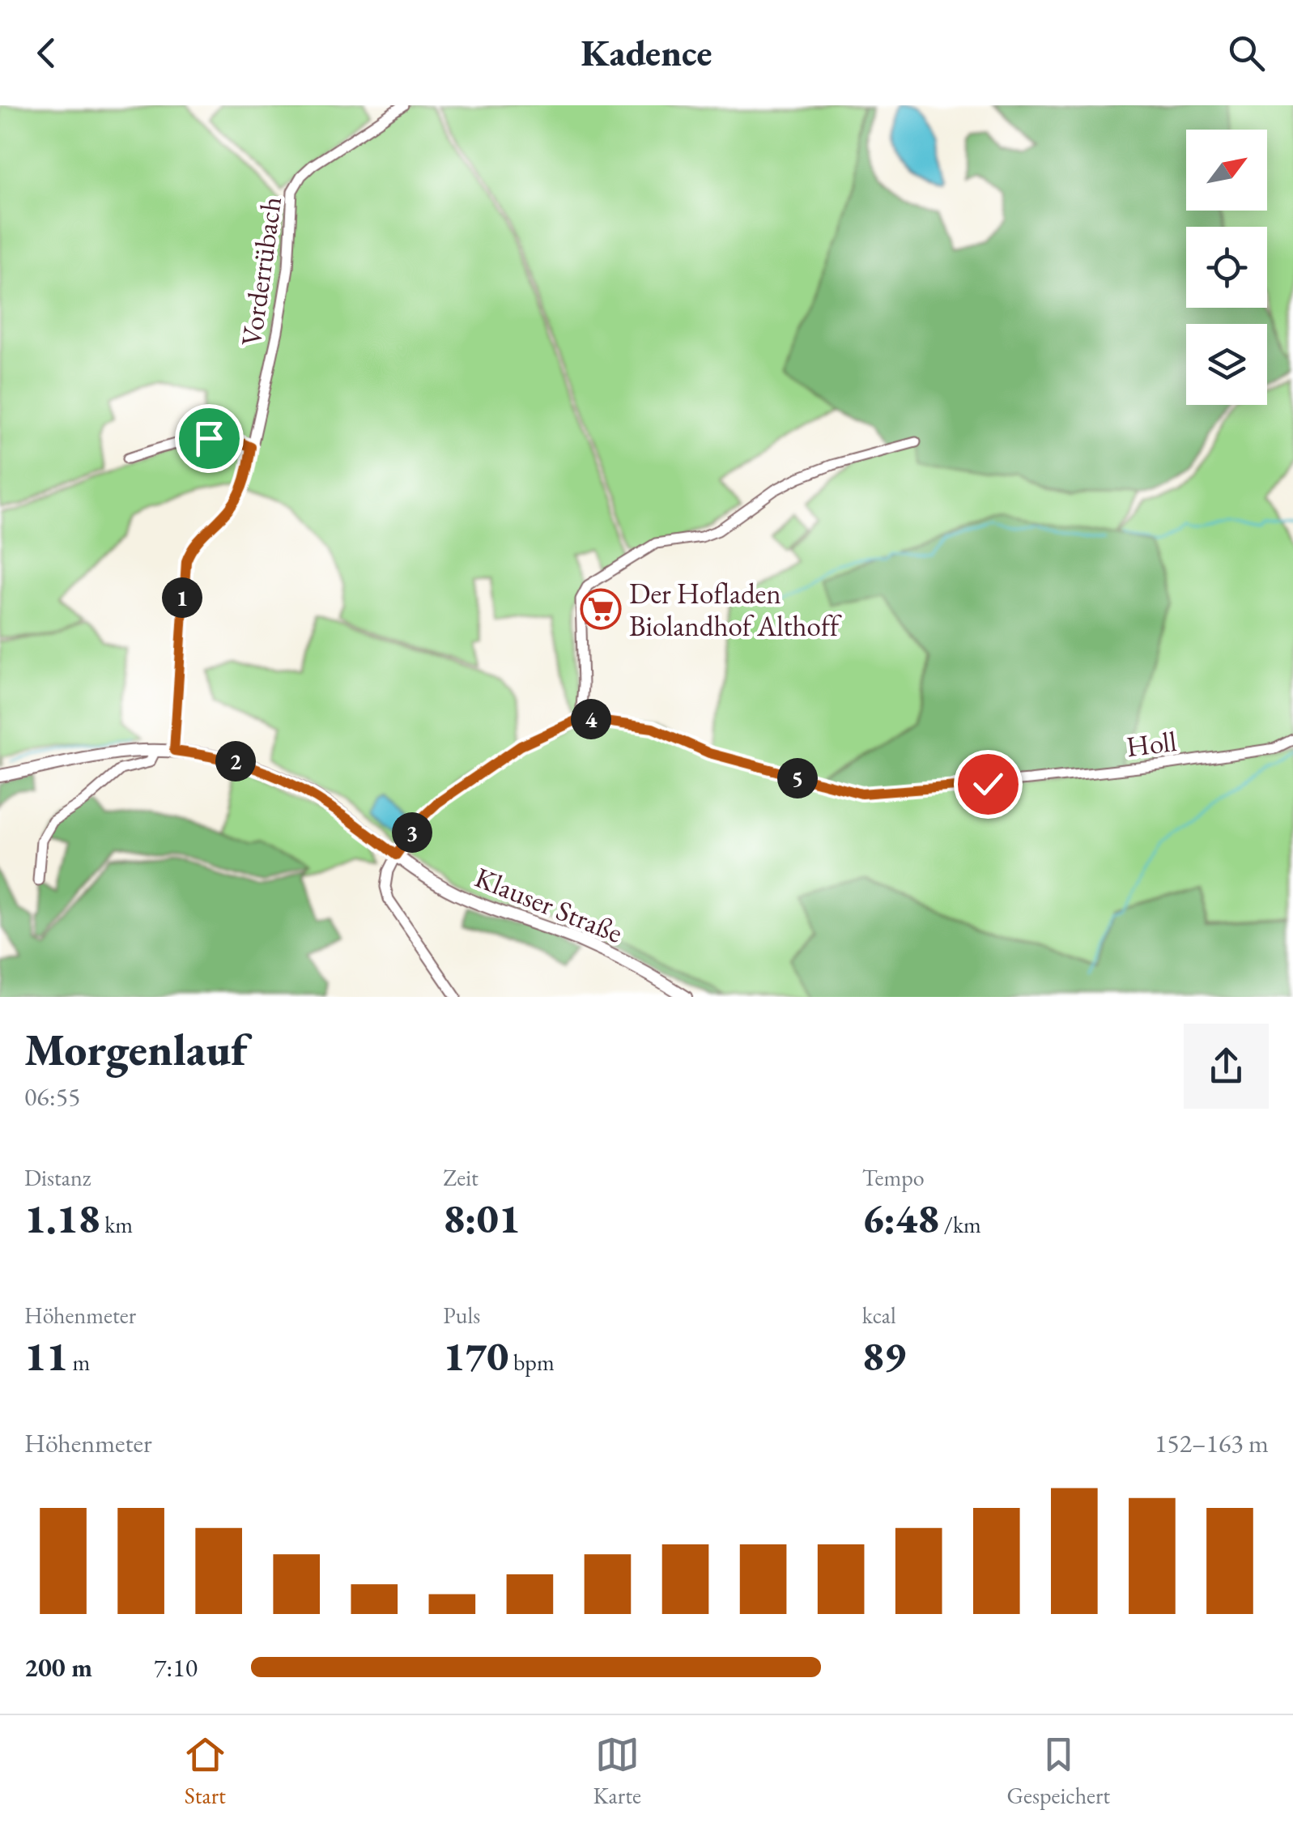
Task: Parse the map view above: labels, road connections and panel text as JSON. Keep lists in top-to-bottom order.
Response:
{
  "streets": {
    "main road": ["Klauser Straße"],
    "street": ["Vorderrübach", "Holl"]
  },
  "crossings": [
    ["Vorderrübach", "Klauser Straße"]
  ],
  "places": {
    "supermarket": ["Der Hofladen Biolandhof Althoff"]
  },
  "north": "top right",
  "page": {
    "header": "Kadence",
    "pins": [
      "1",
      "4",
      "2",
      "5",
      "3"
    ],
    "heading": ["Morgenlauf", "06:55"],
    "stats": [
      ["Distanz", "1.18 km"],
      ["Zeit", "8:01"],
      ["Tempo", "6:48 /km"],
      ["Höhenmeter", "11 m"],
      ["Puls", "170 bpm"],
      ["kcal", "89"]
    ],
    "chart": ["Höhenmeter", "152–163 m"],
    "list": [
      {
        "name": "200 m",
        "note": "7:10"
      }
    ],
    "tabs": ["Start", "Karte", "Gespeichert"]
  }
}
